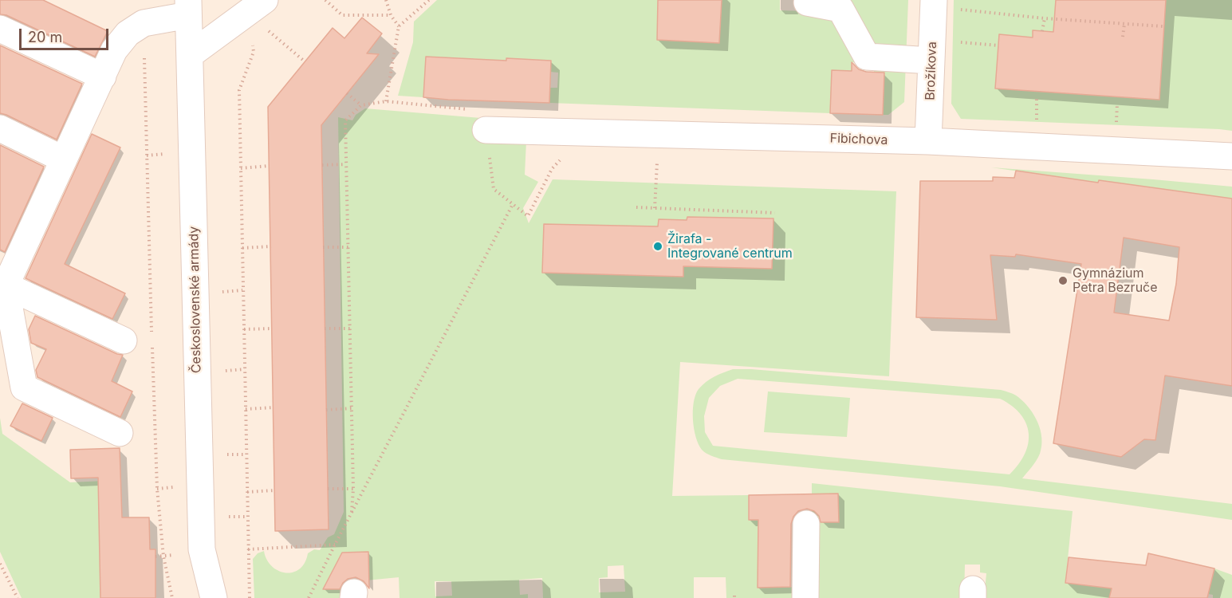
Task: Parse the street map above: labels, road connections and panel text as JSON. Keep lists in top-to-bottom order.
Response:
{
  "streets": {
    "street": ["Brožíkova", "Fibichova", "Československé armády"]
  },
  "crossings": [
    ["Brožíkova", "Fibichova"]
  ],
  "places": ["Žirafa - Integrované centrum", "Gymnázium Petra Bezruče"],
  "scale_bar": "20 m"
}
